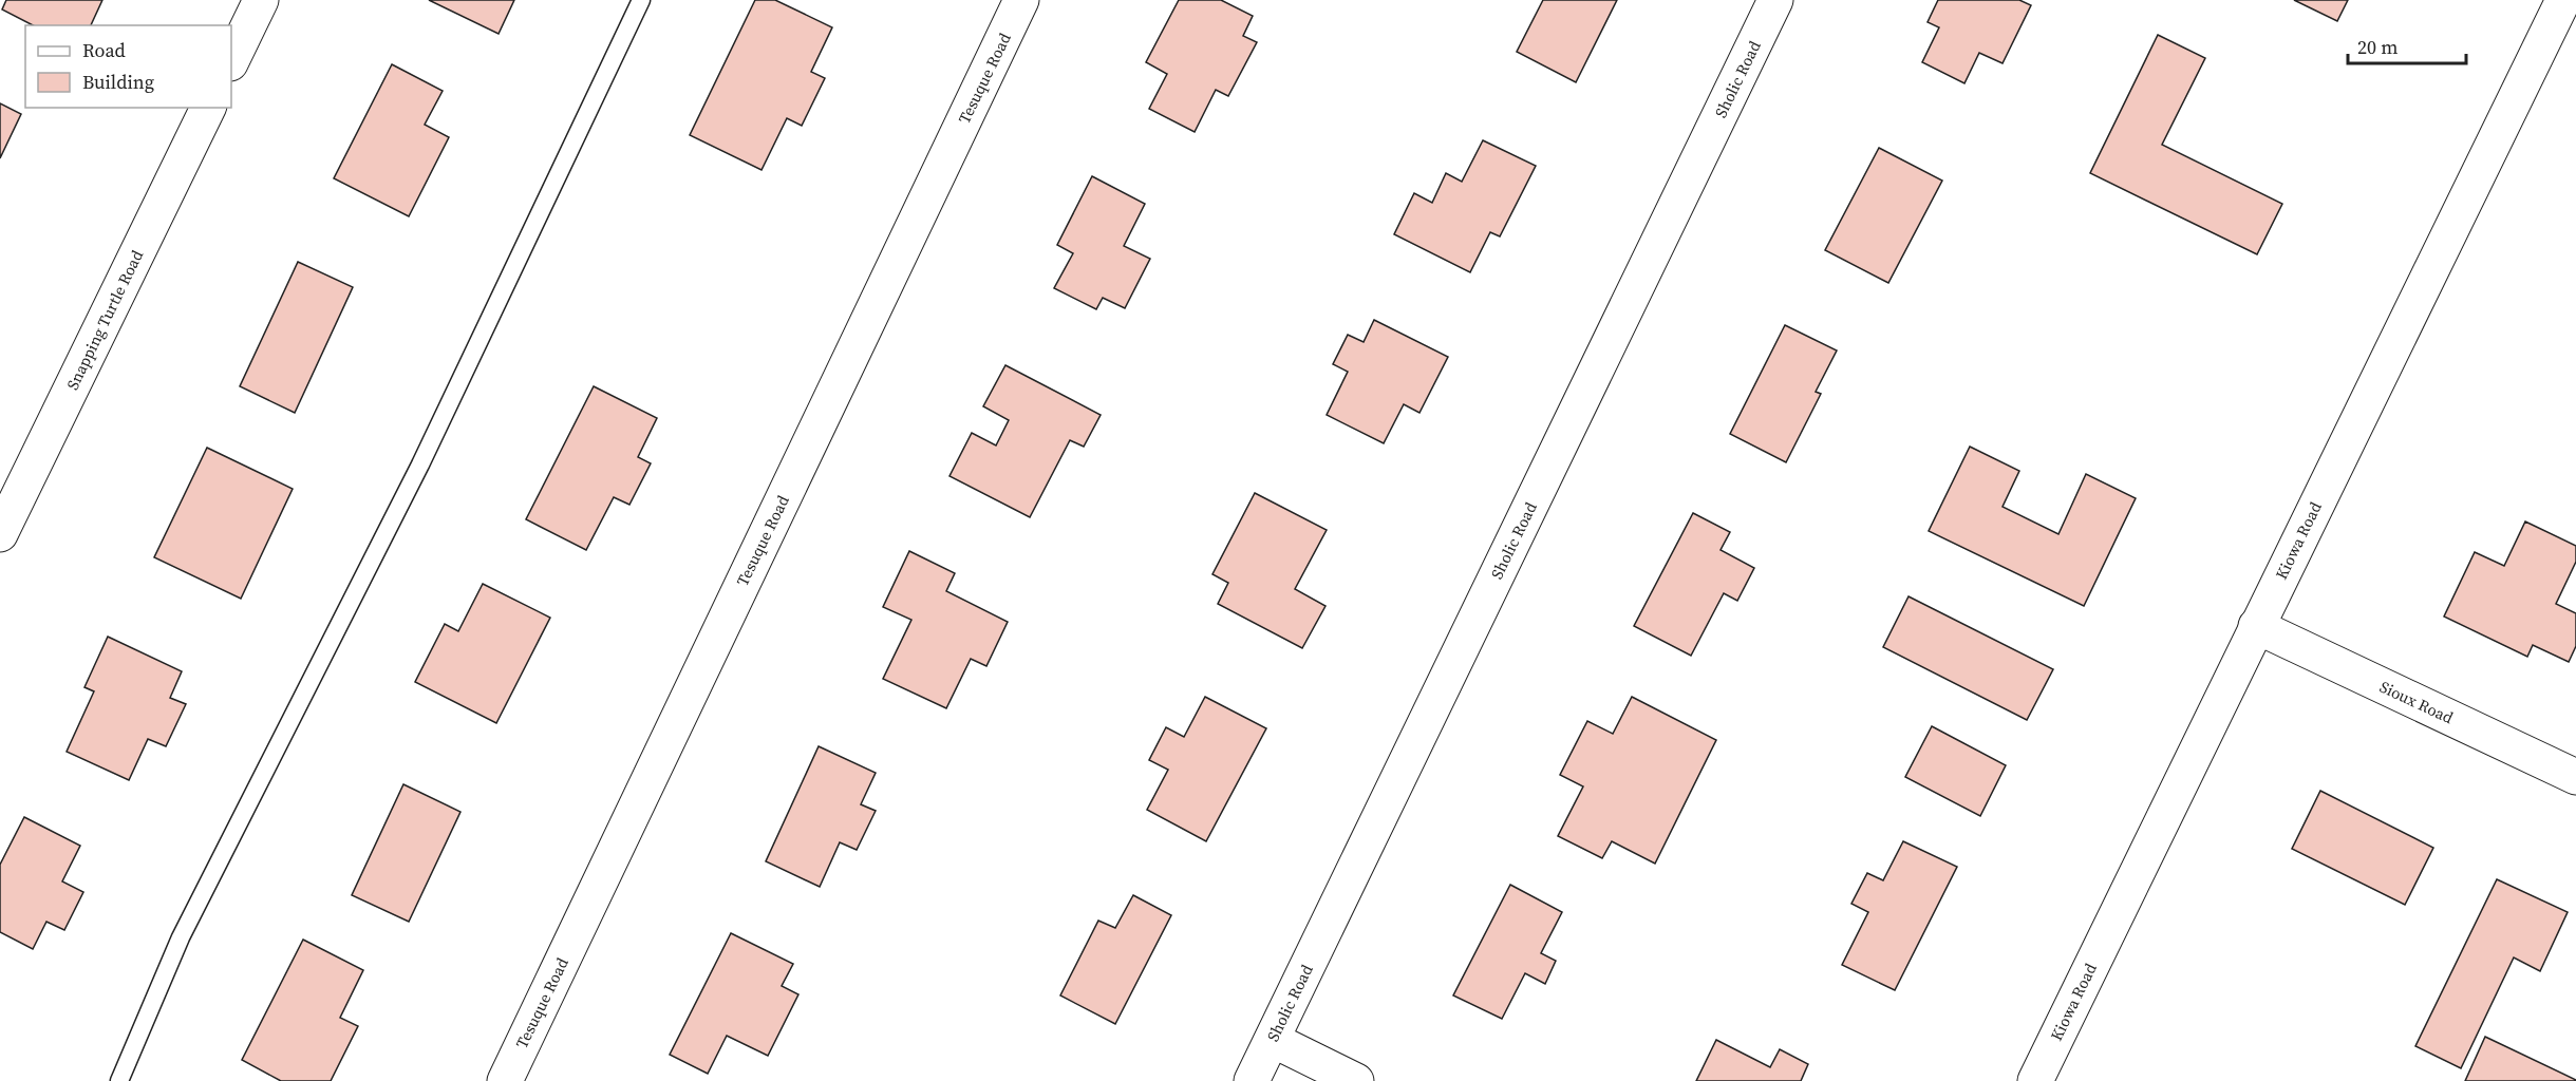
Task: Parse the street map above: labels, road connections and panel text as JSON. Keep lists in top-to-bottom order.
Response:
{
  "streets": {
    "street": [
      "Tesuque Road",
      "Sholic Road",
      "Snapping Turtle Road",
      "Kiowa Road",
      "Sioux Road"
    ]
  },
  "crossings": [
    ["Kiowa Road", "Sioux Road"]
  ],
  "legend": ["Road", "Building"],
  "scale_bar": "20 m"
}
